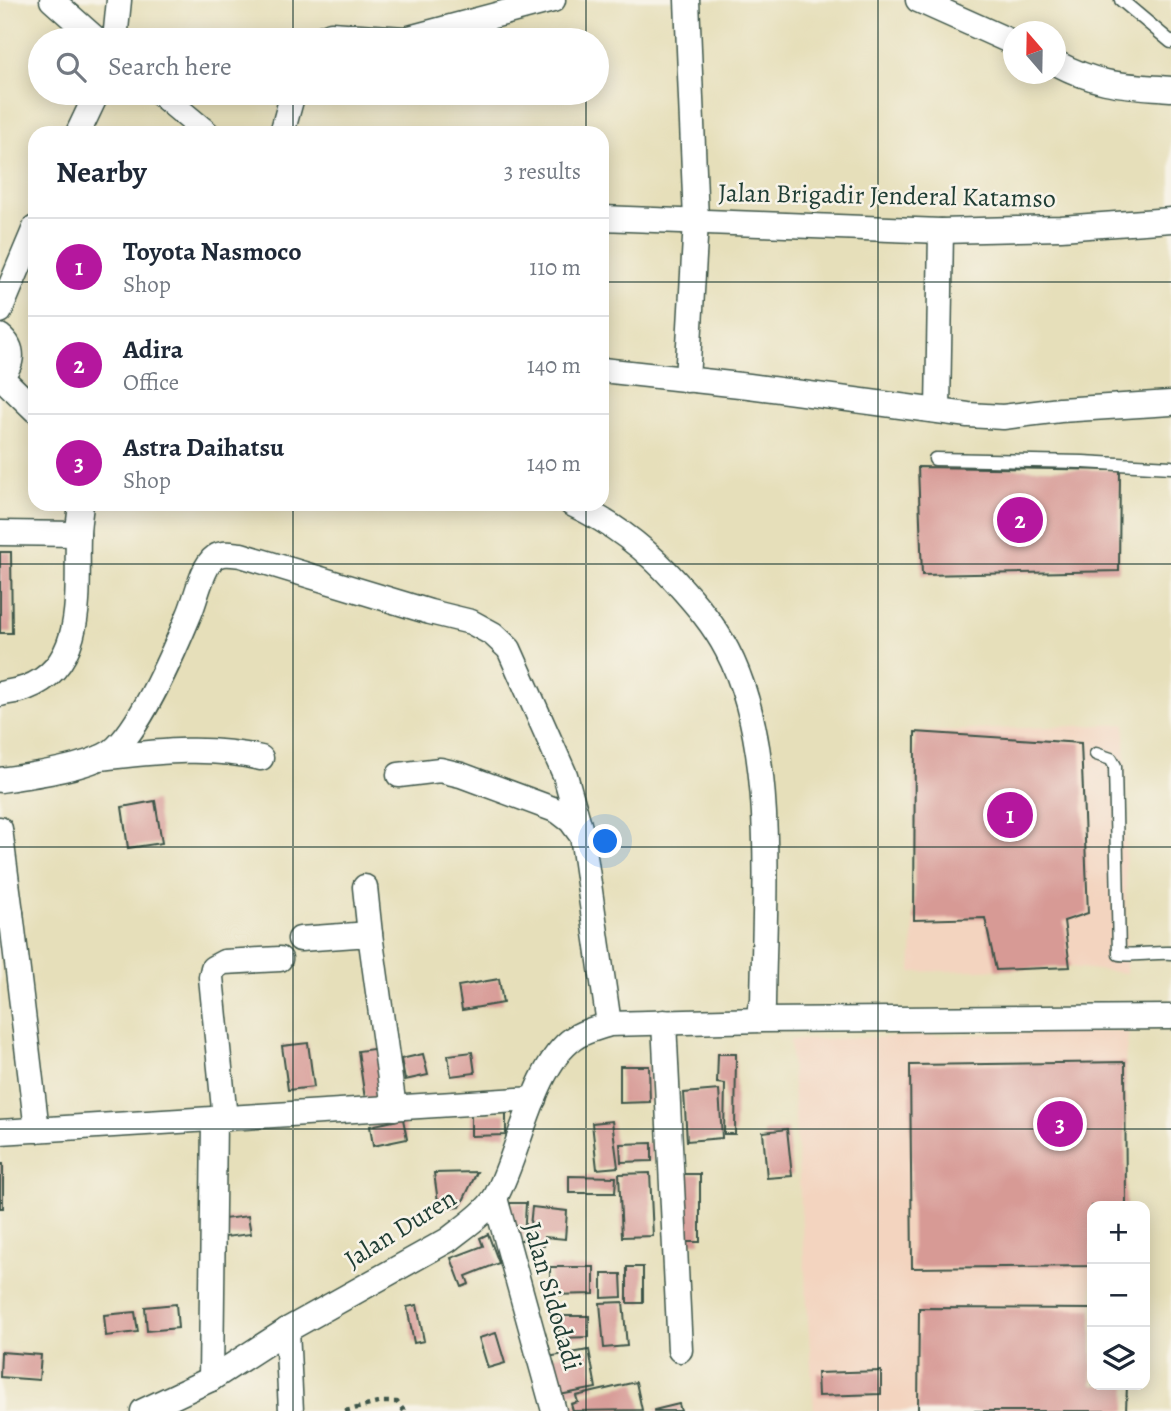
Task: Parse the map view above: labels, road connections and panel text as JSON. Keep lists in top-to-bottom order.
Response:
{
  "streets": {
    "street": ["Jalan Brigadir Jenderal Katamso", "Jalan Duren", "Jalan Sidodadi"]
  },
  "crossings": [
    ["Jalan Duren", "Jalan Sidodadi"]
  ],
  "north": "top",
  "page": {
    "search": "Search here",
    "heading": ["Nearby", "3 results"],
    "list": [
      {
        "mark": "1",
        "name": "Toyota Nasmoco",
        "note": "Shop",
        "value": "110 m"
      },
      {
        "mark": "2",
        "name": "Adira",
        "note": "Office",
        "value": "140 m"
      },
      {
        "mark": "3",
        "name": "Astra Daihatsu",
        "note": "Shop",
        "value": "140 m"
      }
    ],
    "pins": ["2", "1", "3"],
    "map_buttons": ["+", "−"]
  }
}
